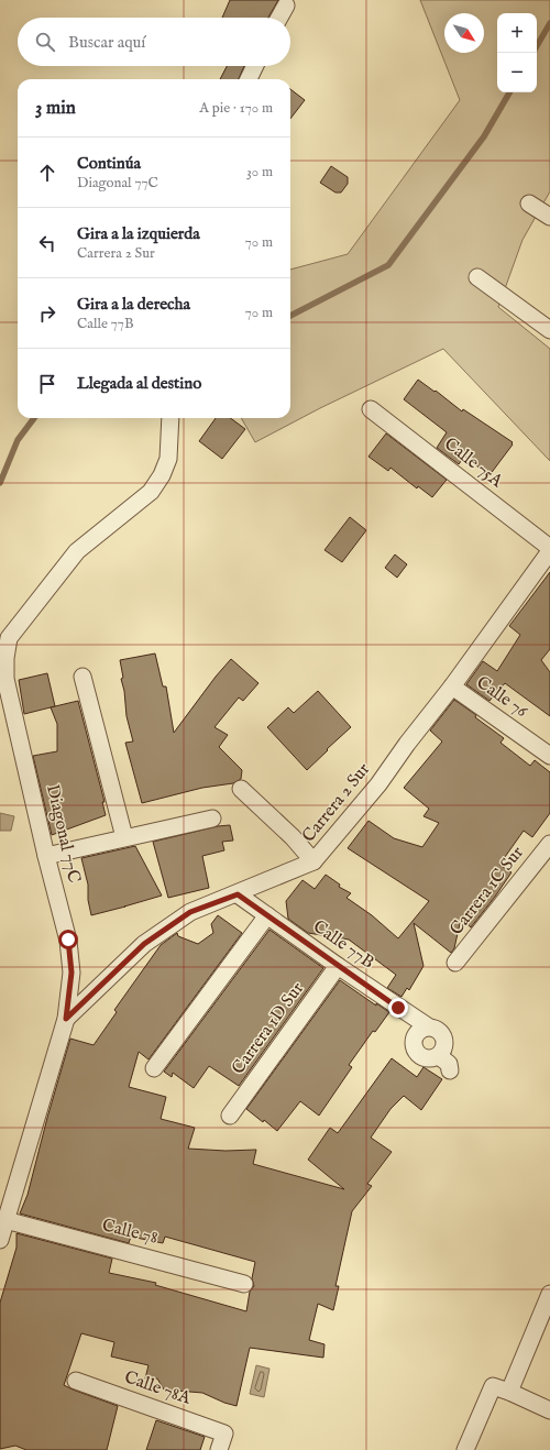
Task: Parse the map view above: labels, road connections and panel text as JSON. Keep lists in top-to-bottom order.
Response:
{
  "streets": {
    "street": [
      "Calle 75A",
      "Calle 76",
      "Carrera 2 Sur",
      "Diagonal 77C",
      "Carrera 1C Sur",
      "Calle 77B",
      "Carrera 1D Sur",
      "Calle 78",
      "Calle 78A"
    ]
  },
  "crossings": [
    ["Calle 76", "Carrera 2 Sur"],
    ["Carrera 2 Sur", "Diagonal 77C"],
    ["Carrera 2 Sur", "Calle 77B"],
    ["Diagonal 77C", "Calle 78"],
    ["Calle 77B", "Carrera 1D Sur"]
  ],
  "north": "bottom right",
  "page": {
    "map_buttons": ["+", "−"],
    "search": "Buscar aquí",
    "heading": ["3 min", "A pie · 170 m"],
    "list": [
      ["Continúa", "Diagonal 77C", "30 m"],
      ["Gira a la izquierda", "Carrera 2 Sur", "70 m"],
      ["Gira a la derecha", "Calle 77B", "70 m"],
      "Llegada al destino"
    ]
  }
}
